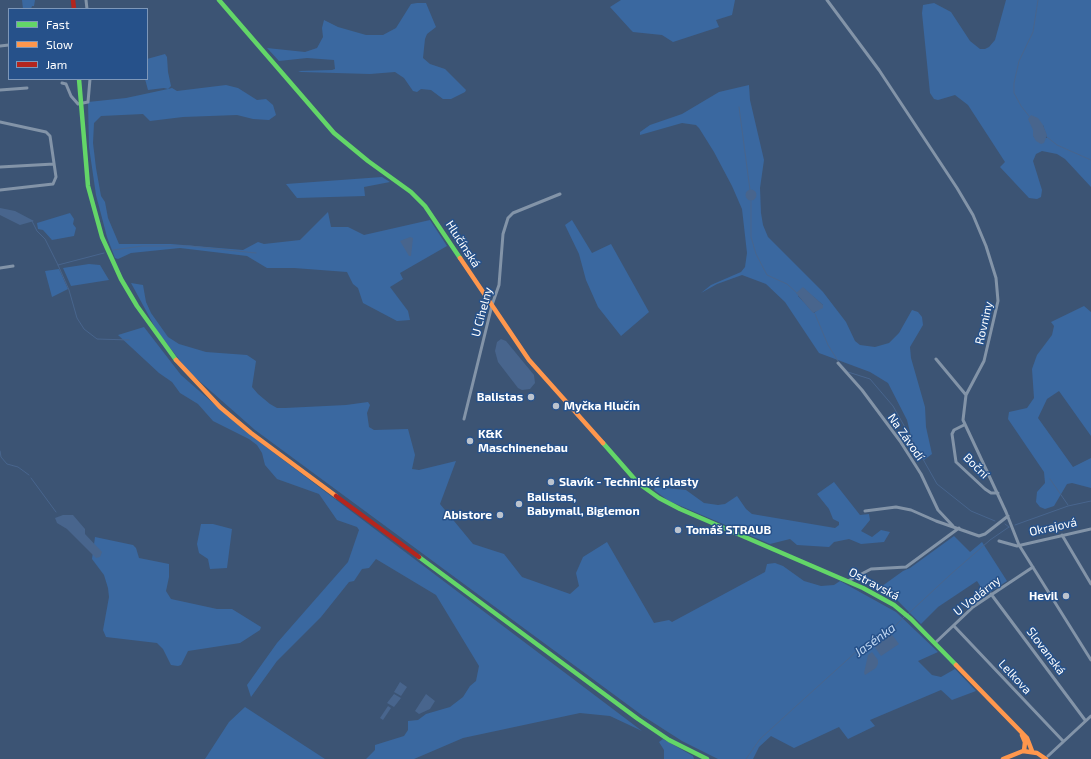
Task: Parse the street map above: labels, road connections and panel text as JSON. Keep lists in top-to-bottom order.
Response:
{
  "streets": {
    "street": [
      "Hlučínská",
      "U Cihelny",
      "Rovniny",
      "Na Závodí",
      "Boční",
      "Okrajová",
      "Ostravská",
      "U Vodárny",
      "Slovanská",
      "Lelkova"
    ]
  },
  "crossings": [
    ["Hlučínská", "U Cihelny"],
    ["Hlučínská", "Ostravská"],
    ["Rovniny", "Na Závodí"],
    ["Rovniny", "Boční"],
    ["Rovniny", "Okrajová"],
    ["Rovniny", "U Vodárny"],
    ["Ostravská", "U Vodárny"],
    ["U Vodárny", "Slovanská"],
    ["U Vodárny", "Lelkova"]
  ],
  "water": ["Jasénka"],
  "places": [
    "Balistas",
    "Myčka Hlučín",
    "K&K Maschinenebau",
    "Slavík - Technické plasty",
    "Balistas, Babymall, Biglemon",
    "Abistore",
    "Tomáš STRAUB",
    "Hevil"
  ],
  "legend": ["Fast", "Slow", "Jam"]
}
